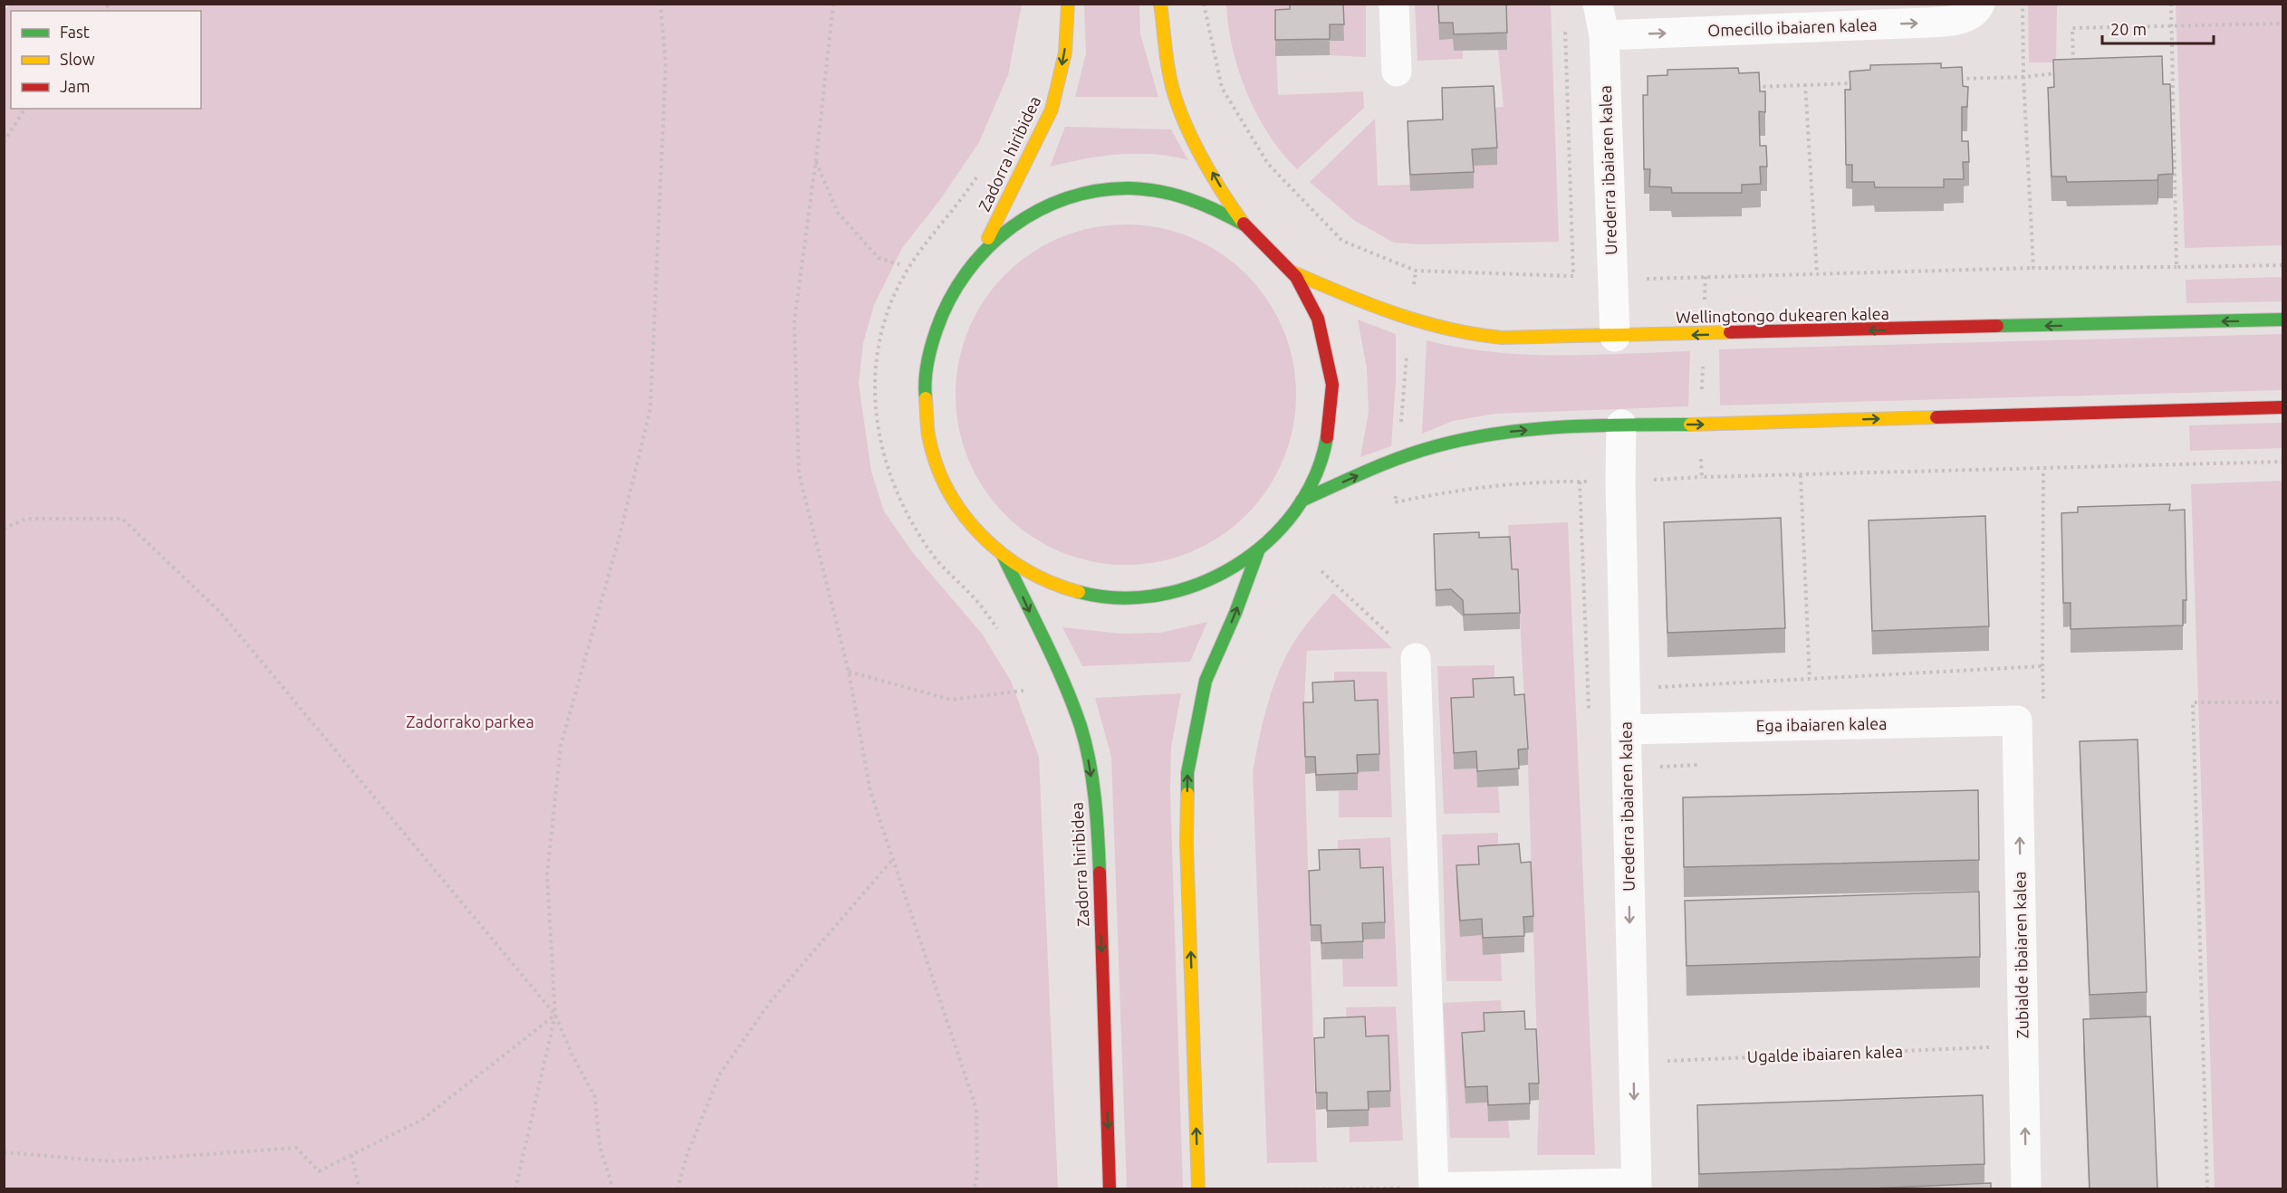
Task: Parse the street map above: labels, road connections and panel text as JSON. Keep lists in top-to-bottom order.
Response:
{
  "streets": {
    "main road": ["Zadorra hiribidea", "Wellingtongo dukearen kalea"],
    "street": [
      "Omecillo ibaiaren kalea",
      "Urederra ibaiaren kalea",
      "Ega ibaiaren kalea",
      "Zubialde ibaiaren kalea"
    ],
    "path": ["Ugalde ibaiaren kalea"]
  },
  "crossings": [
    ["Omecillo ibaiaren kalea", "Urederra ibaiaren kalea"],
    ["Urederra ibaiaren kalea", "Wellingtongo dukearen kalea"],
    ["Urederra ibaiaren kalea", "Ega ibaiaren kalea"],
    ["Ega ibaiaren kalea", "Zubialde ibaiaren kalea"]
  ],
  "one_way": ["Omecillo ibaiaren kalea", "Zubialde ibaiaren kalea"],
  "parks": ["Zadorrako parkea"],
  "legend": ["Fast", "Slow", "Jam"],
  "scale_bar": "20 m"
}
